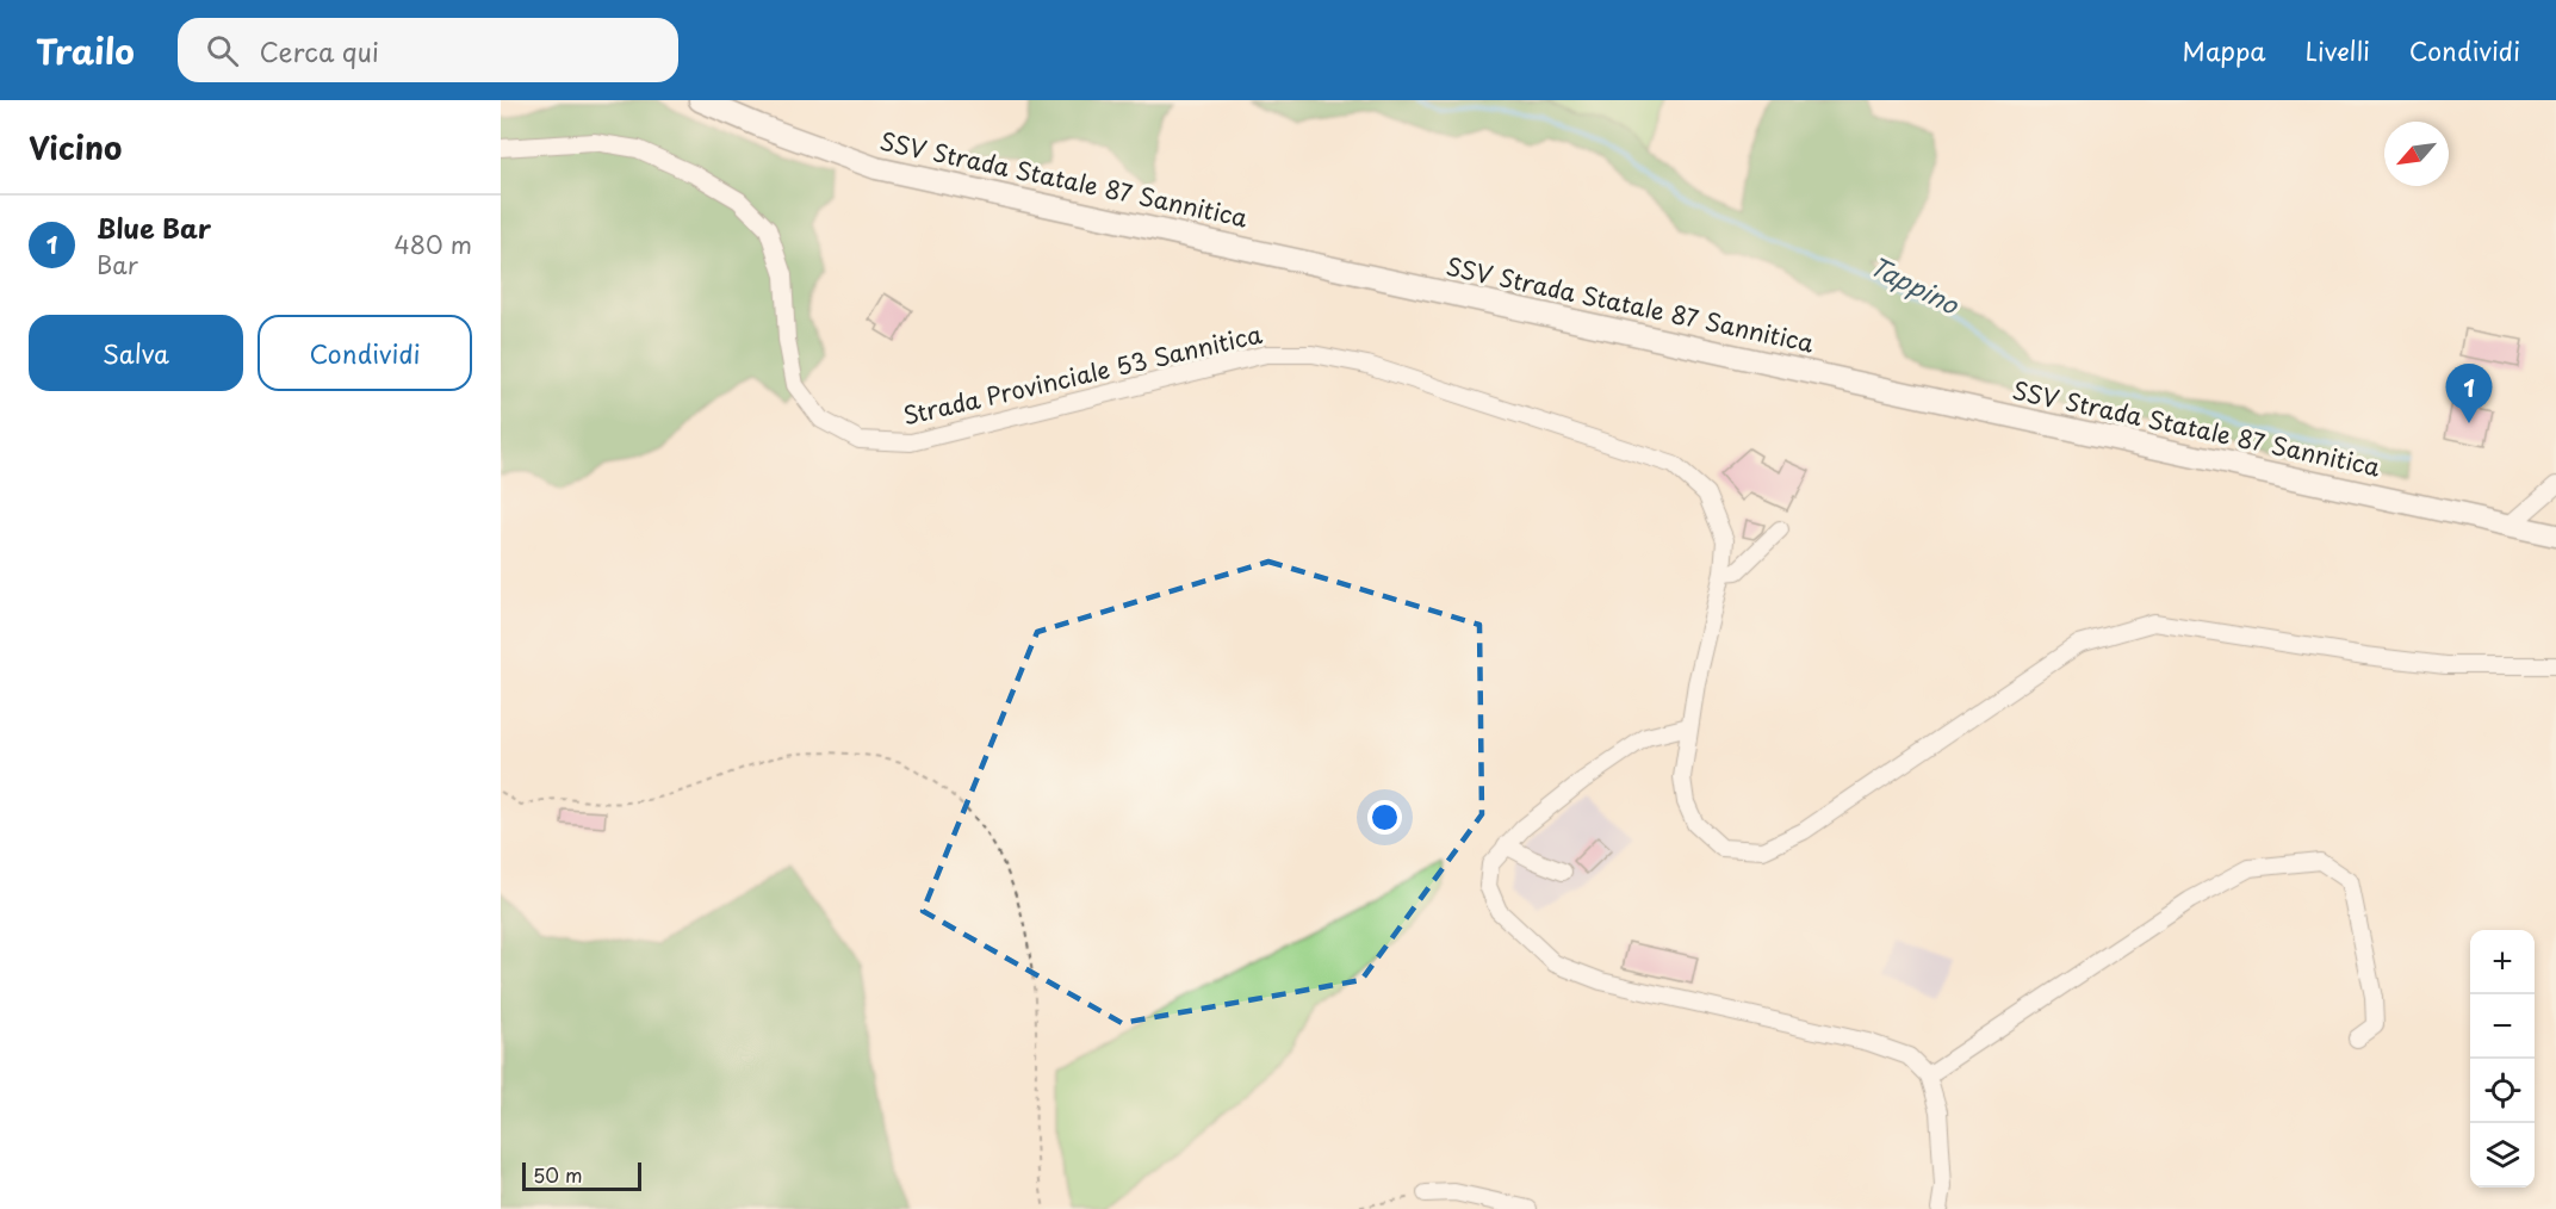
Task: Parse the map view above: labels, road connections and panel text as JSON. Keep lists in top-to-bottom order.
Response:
{
  "streets": {
    "main road": ["SSV Strada Statale 87 Sannitica"],
    "street": ["Strada Provinciale 53 Sannitica"]
  },
  "water": ["Tappino"],
  "scale_bar": "50 m",
  "north": "bottom left",
  "page": {
    "header": "Trailo",
    "search": "Cerca qui",
    "nav": ["Mappa", "Livelli", "Condividi"],
    "heading": "Vicino",
    "list": [
      {
        "mark": "1",
        "name": "Blue Bar",
        "note": "Bar",
        "value": "480 m"
      }
    ],
    "buttons": ["Salva", "Condividi"],
    "pins": "1",
    "map_buttons": ["+", "−"],
    "scale": "50 m"
  }
}
